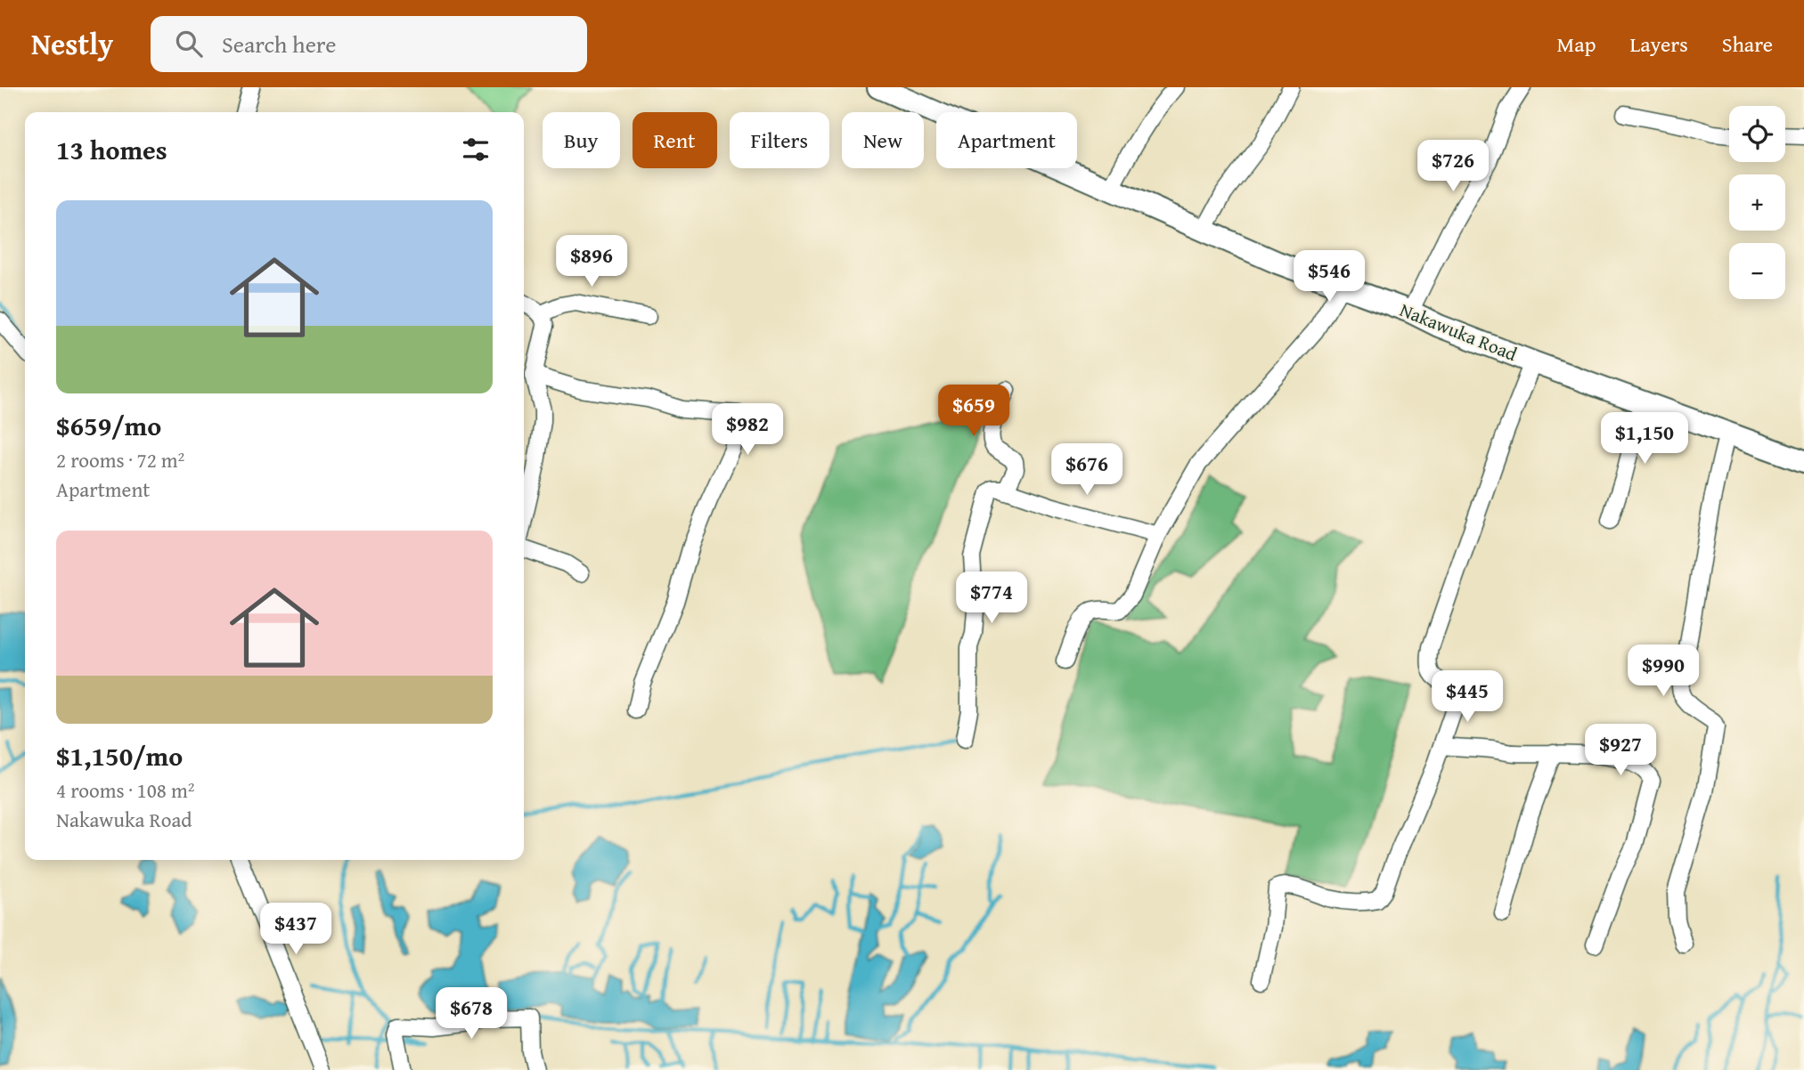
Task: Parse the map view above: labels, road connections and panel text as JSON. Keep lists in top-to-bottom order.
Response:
{
  "streets": {
    "main road": ["Nakawuka Road"]
  },
  "page": {
    "header": "Nestly",
    "search": "Search here",
    "nav": ["Map", "Layers", "Share"],
    "map_buttons": ["+", "−"],
    "chip": [
      "Buy",
      "Rent",
      "Filters",
      "New",
      "Apartment"
    ],
    "heading": "13 homes",
    "price": [
      "$726",
      "$896",
      "$546",
      "$659",
      "$982",
      "$1,150",
      "$676",
      "$774",
      "$990",
      "$445",
      "$927",
      "$437",
      "$678"
    ],
    "list": [
      {
        "name": "$659/mo",
        "note": "2 rooms · 72 m² · Apartment"
      },
      {
        "name": "$1,150/mo",
        "note": "4 rooms · 108 m² · Nakawuka Road"
      }
    ]
  }
}
